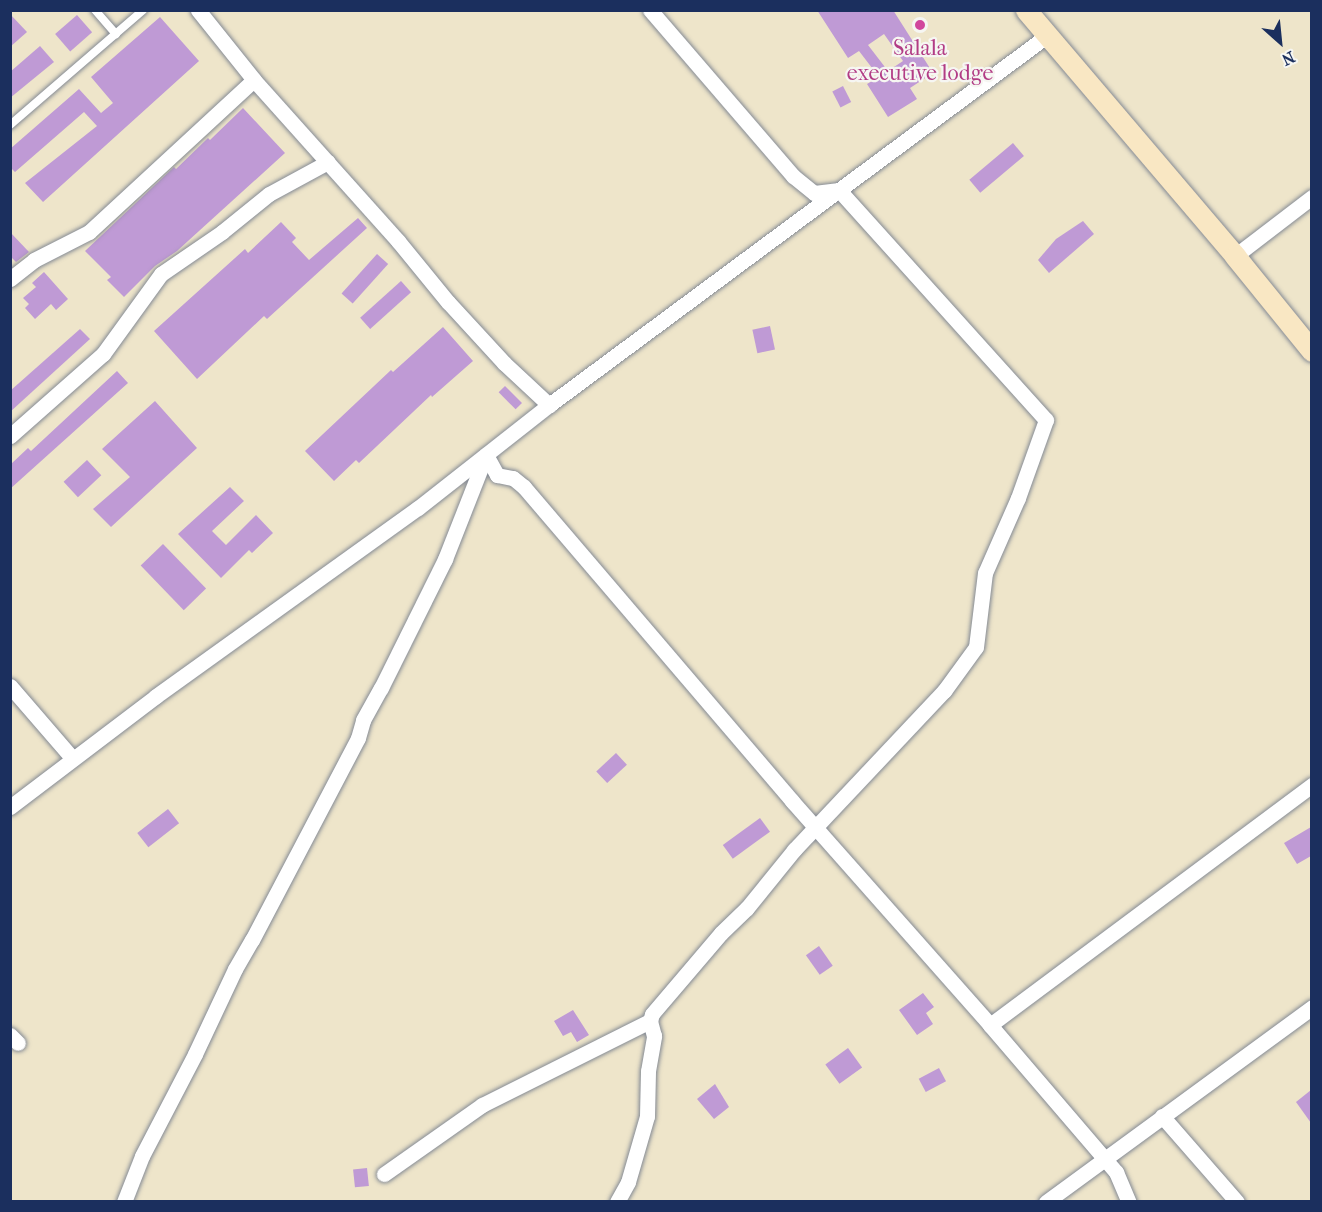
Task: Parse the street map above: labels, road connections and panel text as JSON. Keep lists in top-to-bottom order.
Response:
{
  "places": ["Salala executive lodge"],
  "north": "bottom right"
}
